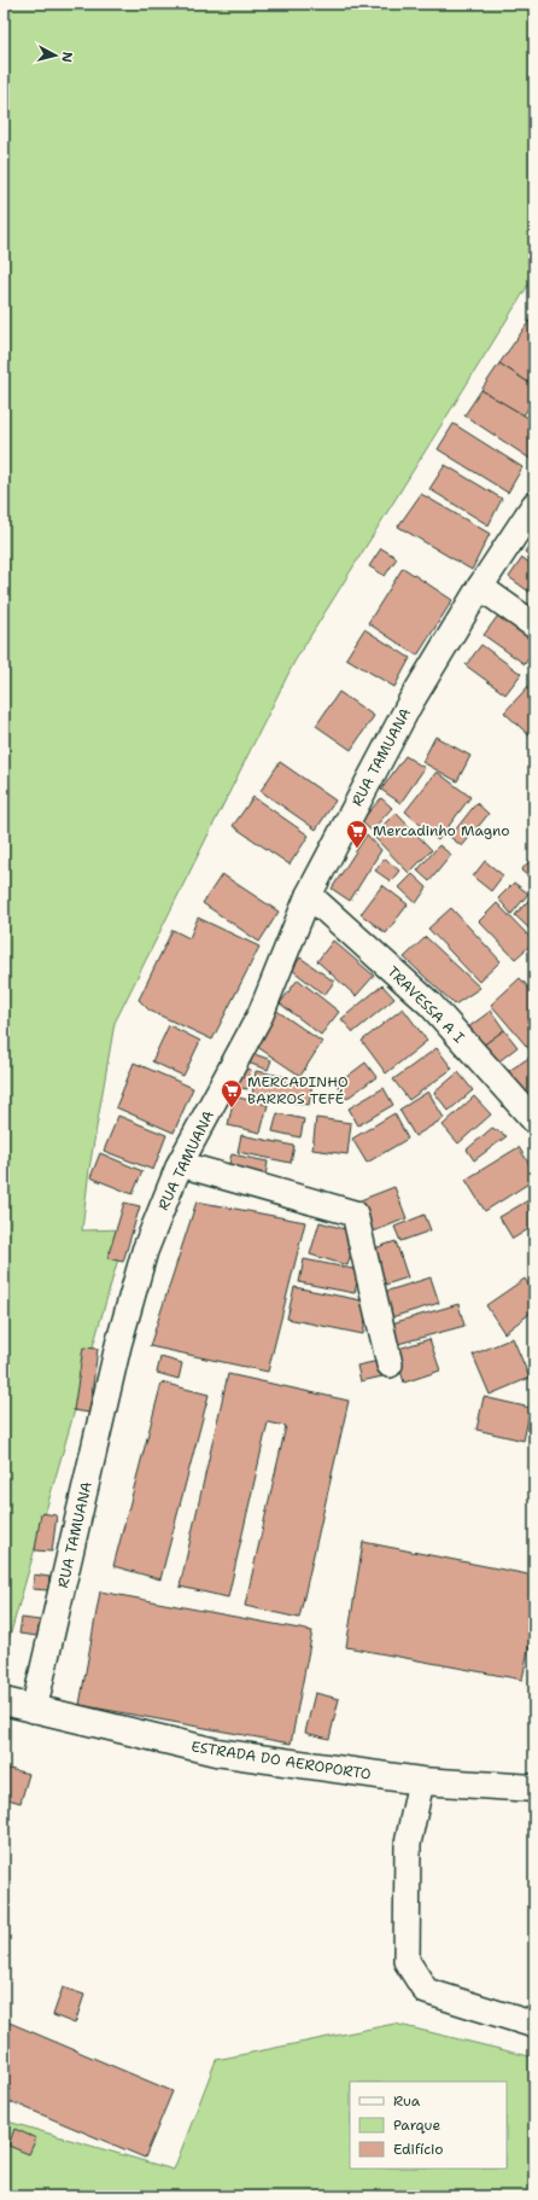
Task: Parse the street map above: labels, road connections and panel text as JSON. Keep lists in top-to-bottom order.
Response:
{
  "streets": {
    "street": ["RUA TAMUANA", "TRAVESSA A I", "ESTRADA DO AEROPORTO"]
  },
  "crossings": [
    ["RUA TAMUANA", "TRAVESSA A I"],
    ["RUA TAMUANA", "ESTRADA DO AEROPORTO"]
  ],
  "places": {
    "supermarket": ["Mercadinho Magno", "MERCADINHO BARROS TEFÉ"]
  },
  "legend": ["Rua", "Parque", "Edifício"],
  "north": "right"
}
